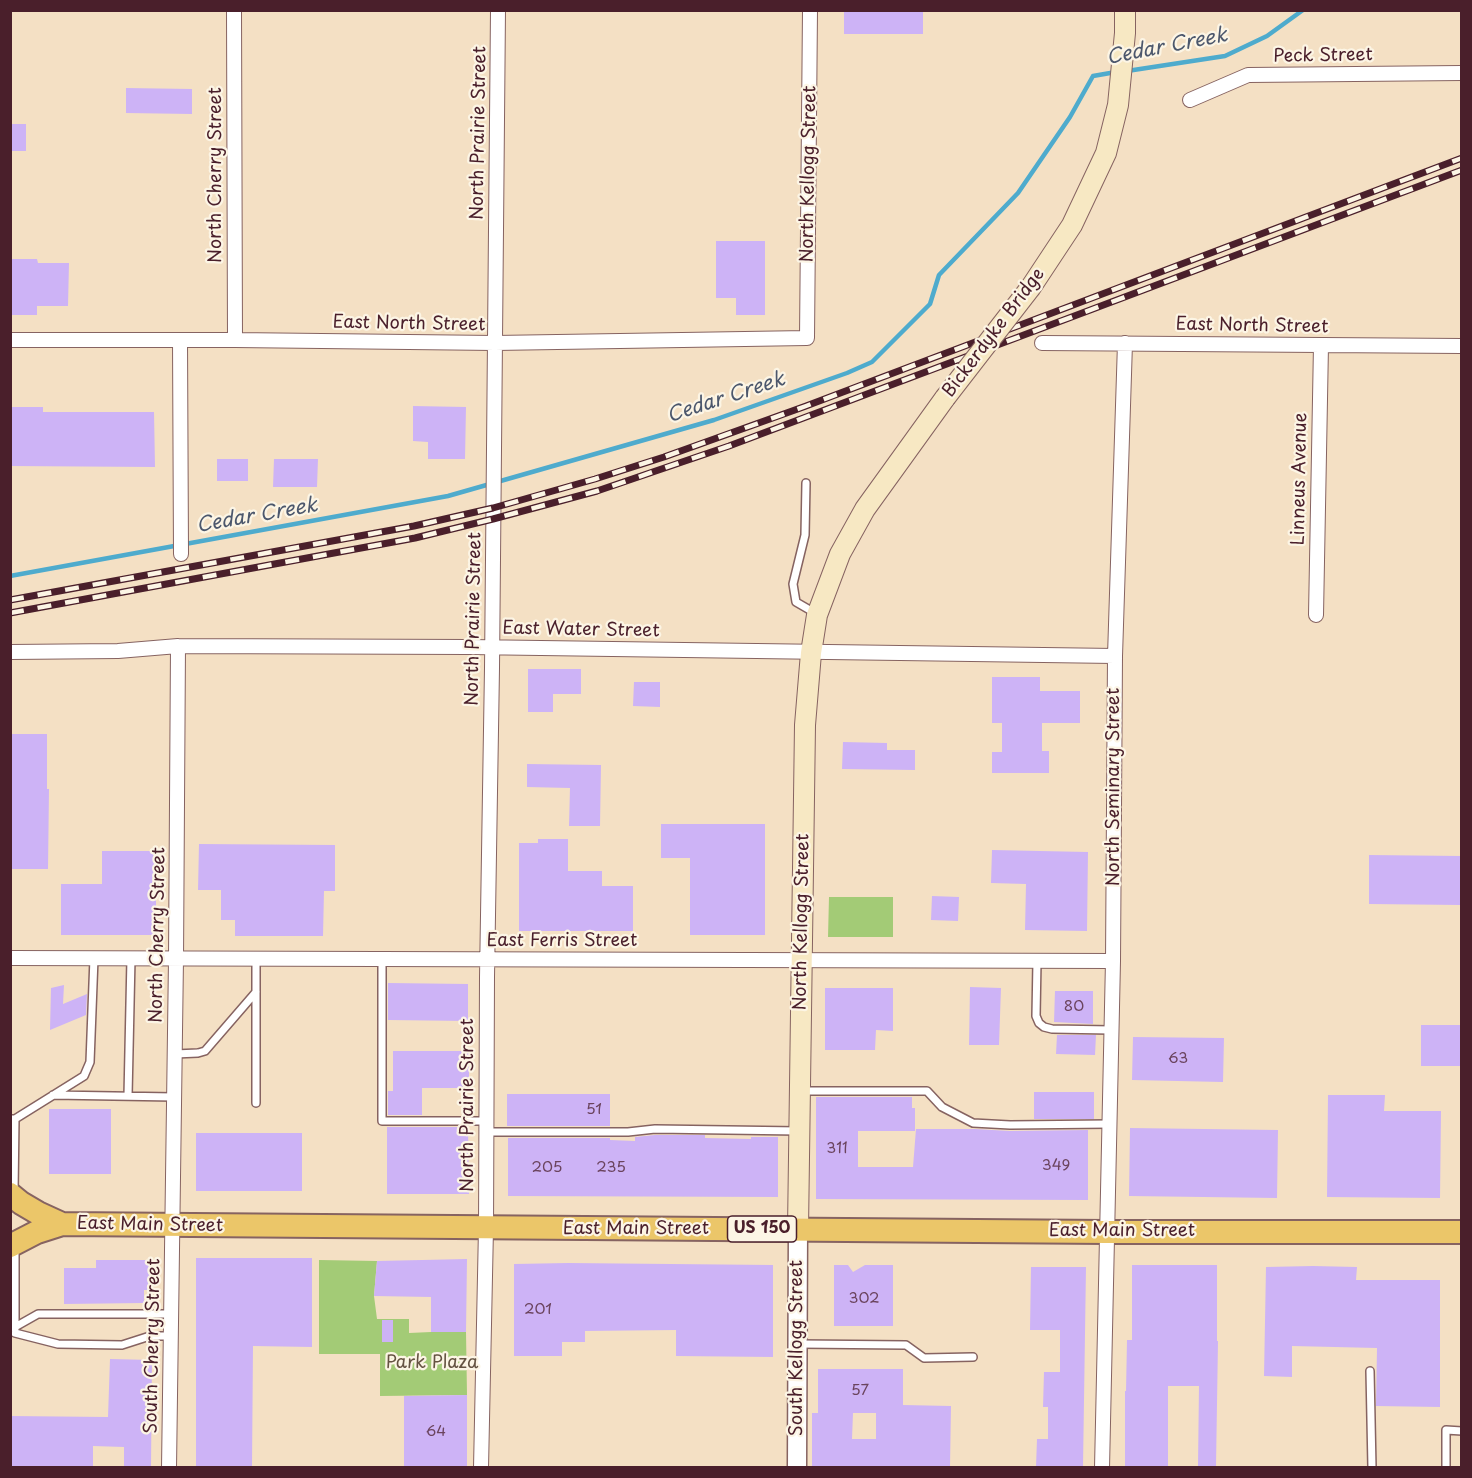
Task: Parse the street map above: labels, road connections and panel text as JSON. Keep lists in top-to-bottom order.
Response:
{
  "streets": {
    "main road": [
      "North Kellogg Street",
      "Bickerdyke Bridge",
      "East Main Street",
      "US 150"
    ],
    "street": [
      "Peck Street",
      "North Prairie Street",
      "North Cherry Street",
      "East North Street",
      "Linneus Avenue",
      "East Water Street",
      "North Seminary Street",
      "East Ferris Street",
      "South Cherry Street",
      "South Kellogg Street"
    ]
  },
  "crossings": [
    ["North Prairie Street", "East North Street"],
    ["North Prairie Street", "East Water Street"],
    ["North Prairie Street", "East Ferris Street"],
    ["North Prairie Street", "East Main Street"],
    ["North Kellogg Street", "East North Street"],
    ["North Kellogg Street", "Bickerdyke Bridge"],
    ["North Kellogg Street", "East Water Street"],
    ["North Kellogg Street", "East Ferris Street"],
    ["North Kellogg Street", "East Main Street"],
    ["North Kellogg Street", "South Kellogg Street"],
    ["North Cherry Street", "East North Street"],
    ["North Cherry Street", "East Water Street"],
    ["North Cherry Street", "East Ferris Street"],
    ["North Cherry Street", "East Main Street"],
    ["North Cherry Street", "South Cherry Street"],
    ["East North Street", "Linneus Avenue"],
    ["East North Street", "North Seminary Street"],
    ["East Water Street", "North Seminary Street"],
    ["North Seminary Street", "East Ferris Street"],
    ["North Seminary Street", "East Main Street"],
    ["East Main Street", "South Cherry Street"],
    ["East Main Street", "South Kellogg Street"]
  ],
  "water": ["Cedar Creek"],
  "parks": ["Park Plaza"],
  "house_numbers": [
    "80",
    "63",
    "51",
    "311",
    "349",
    "205",
    "235",
    "302",
    "201",
    "57",
    "64"
  ]
}
